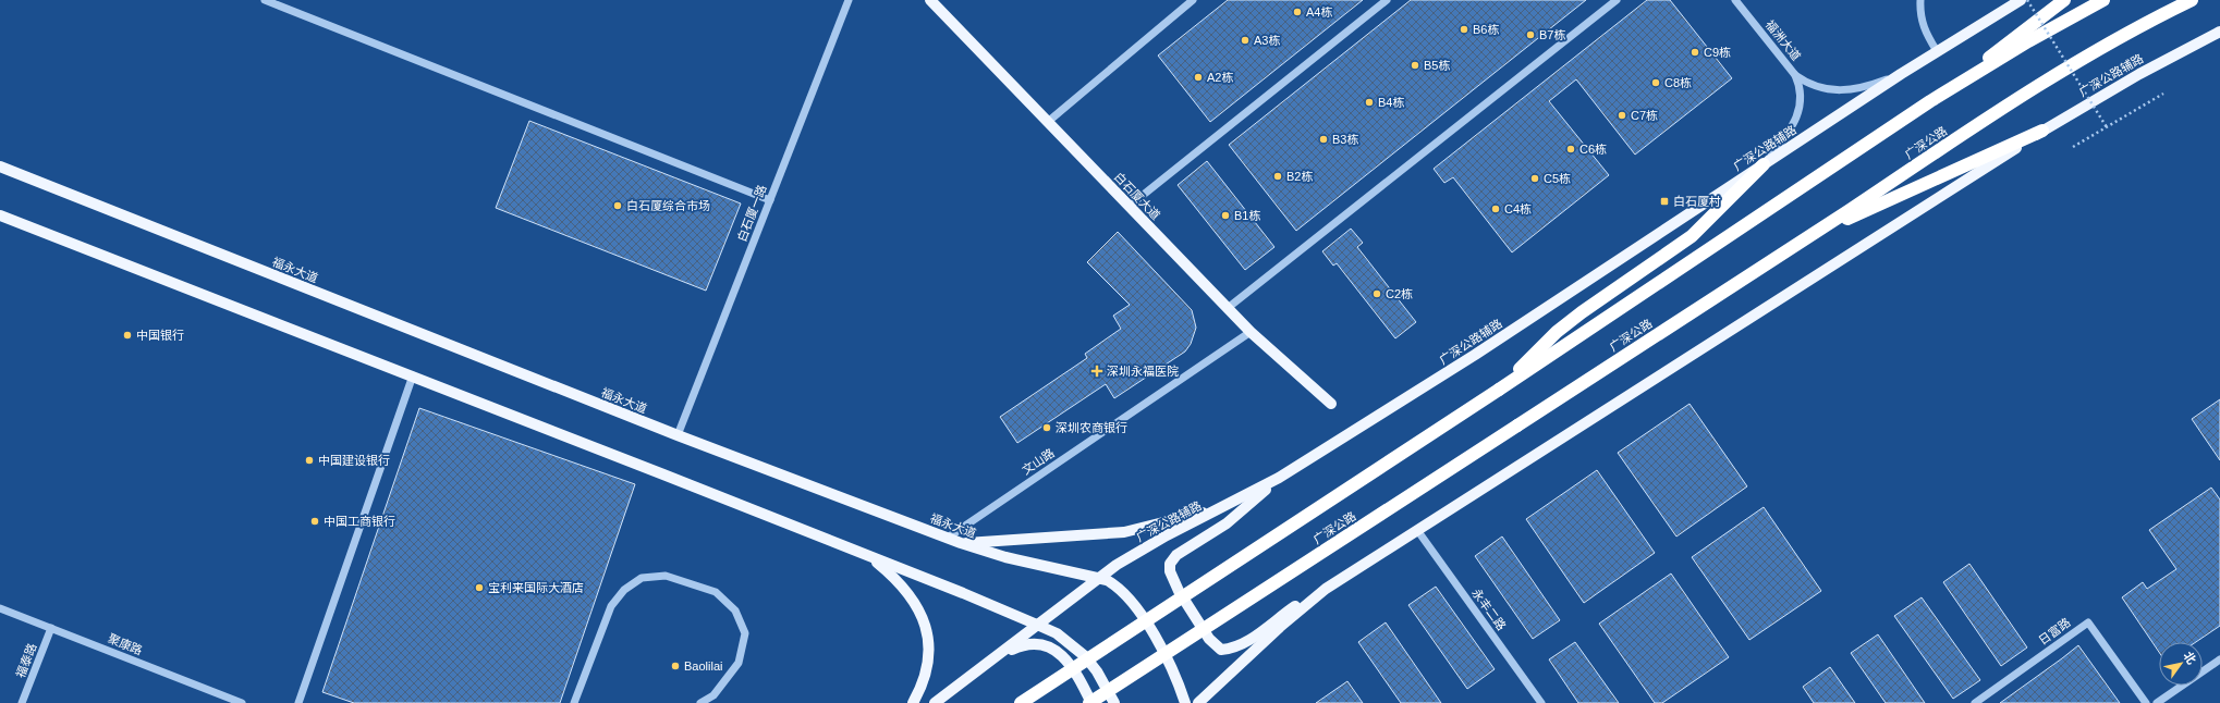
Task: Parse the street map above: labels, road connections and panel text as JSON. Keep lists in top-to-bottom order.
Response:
{
  "streets": {
    "highway": ["广深公路"],
    "main road": ["广深公路辅路", "白石厦大道", "福永大道"],
    "street": [
      "福洲大道",
      "白石厦一路",
      "文山路",
      "永丰二路",
      "日富路",
      "聚康路",
      "福泰路"
    ]
  },
  "crossings": [
    ["广深公路辅路", "福永大道"],
    ["广深公路辅路", "永丰二路"],
    ["白石厦大道", "文山路"],
    ["白石厦一路", "福永大道"],
    ["福永大道", "文山路"],
    ["聚康路", "福泰路"]
  ],
  "places": {
    "other": [
      "A4栋",
      "B6栋",
      "B7栋",
      "A3栋",
      "C9栋",
      "B5栋",
      "A2栋",
      "C8栋",
      "B4栋",
      "C7栋",
      "B3栋",
      "C6栋",
      "B2栋",
      "C5栋",
      "白石厦综合市场",
      "C4栋",
      "B1栋",
      "C2栋",
      "中国银行",
      "深圳农商银行",
      "中国建设银行",
      "中国工商银行",
      "宝利来国际大酒店",
      "Baolilai"
    ],
    "transit": ["白石厦村"],
    "health": ["深圳永福医院"]
  },
  "north": "top right"
}
